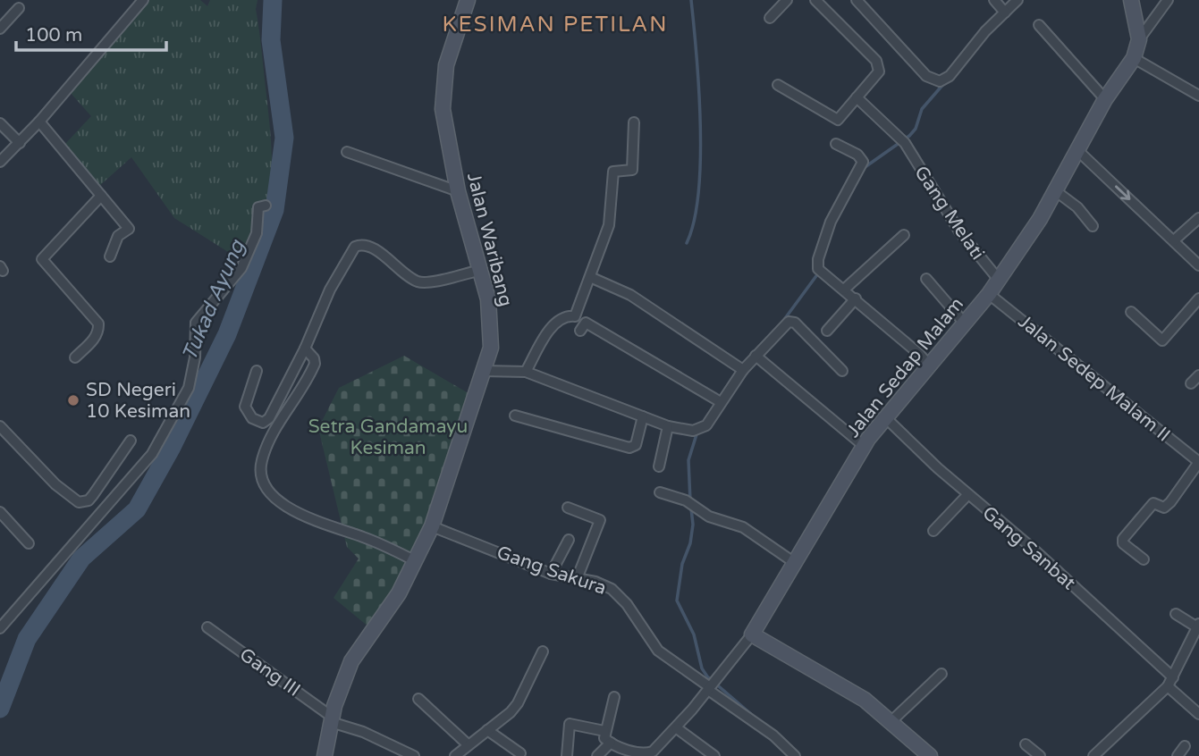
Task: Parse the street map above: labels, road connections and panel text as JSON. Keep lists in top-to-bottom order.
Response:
{
  "streets": {
    "street": [
      "Gang Melati",
      "Jalan Waribang",
      "Jalan Sedap Malam",
      "Jalan Sedep Malam II",
      "Gang Sanbat",
      "Gang Sakura",
      "Gang III"
    ]
  },
  "crossings": [
    ["Gang Melati", "Jalan Sedap Malam"],
    ["Jalan Waribang", "Gang Sakura"],
    ["Jalan Waribang", "Gang III"],
    ["Jalan Sedap Malam", "Jalan Sedep Malam II"],
    ["Jalan Sedap Malam", "Gang Sanbat"]
  ],
  "districts": ["KESIMAN PETILAN"],
  "water": ["Tukad Ayung"],
  "parks": ["Setra Gandamayu Kesiman"],
  "places": ["SD Negeri 10 Kesiman"],
  "scale_bar": "100 m"
}
